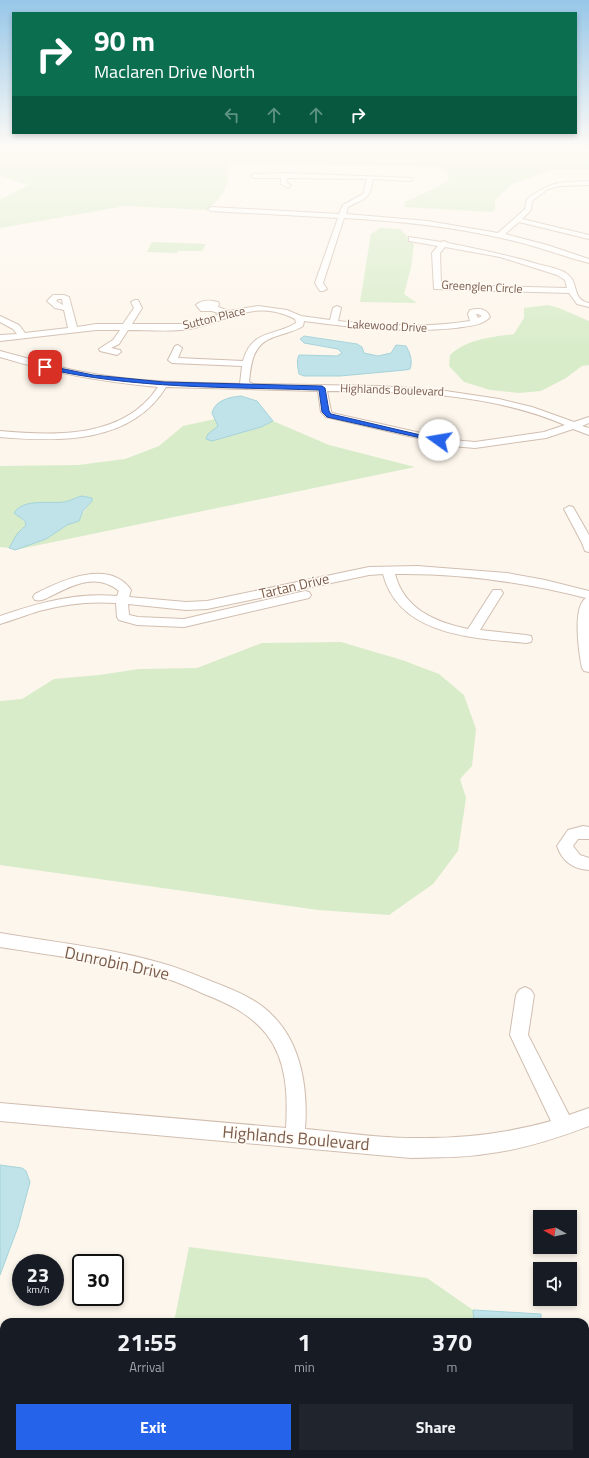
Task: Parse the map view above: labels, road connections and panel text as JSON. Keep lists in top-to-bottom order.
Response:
{
  "streets": {
    "street": [
      "Greenglen Circle",
      "Sutton Place",
      "Lakewood Drive",
      "Highlands Boulevard",
      "Tartan Drive",
      "Dunrobin Drive"
    ]
  },
  "crossings": [
    ["Sutton Place", "Lakewood Drive"],
    ["Highlands Boulevard", "Dunrobin Drive"]
  ],
  "north": "left",
  "page": {
    "turn": ["90 m", "Maclaren Drive North"],
    "speed": "23 km/h",
    "limit": "30",
    "eta": [
      "21:55",
      "Arrival",
      "1",
      "min",
      "370",
      "m"
    ],
    "buttons": ["Exit", "Share"]
  }
}
